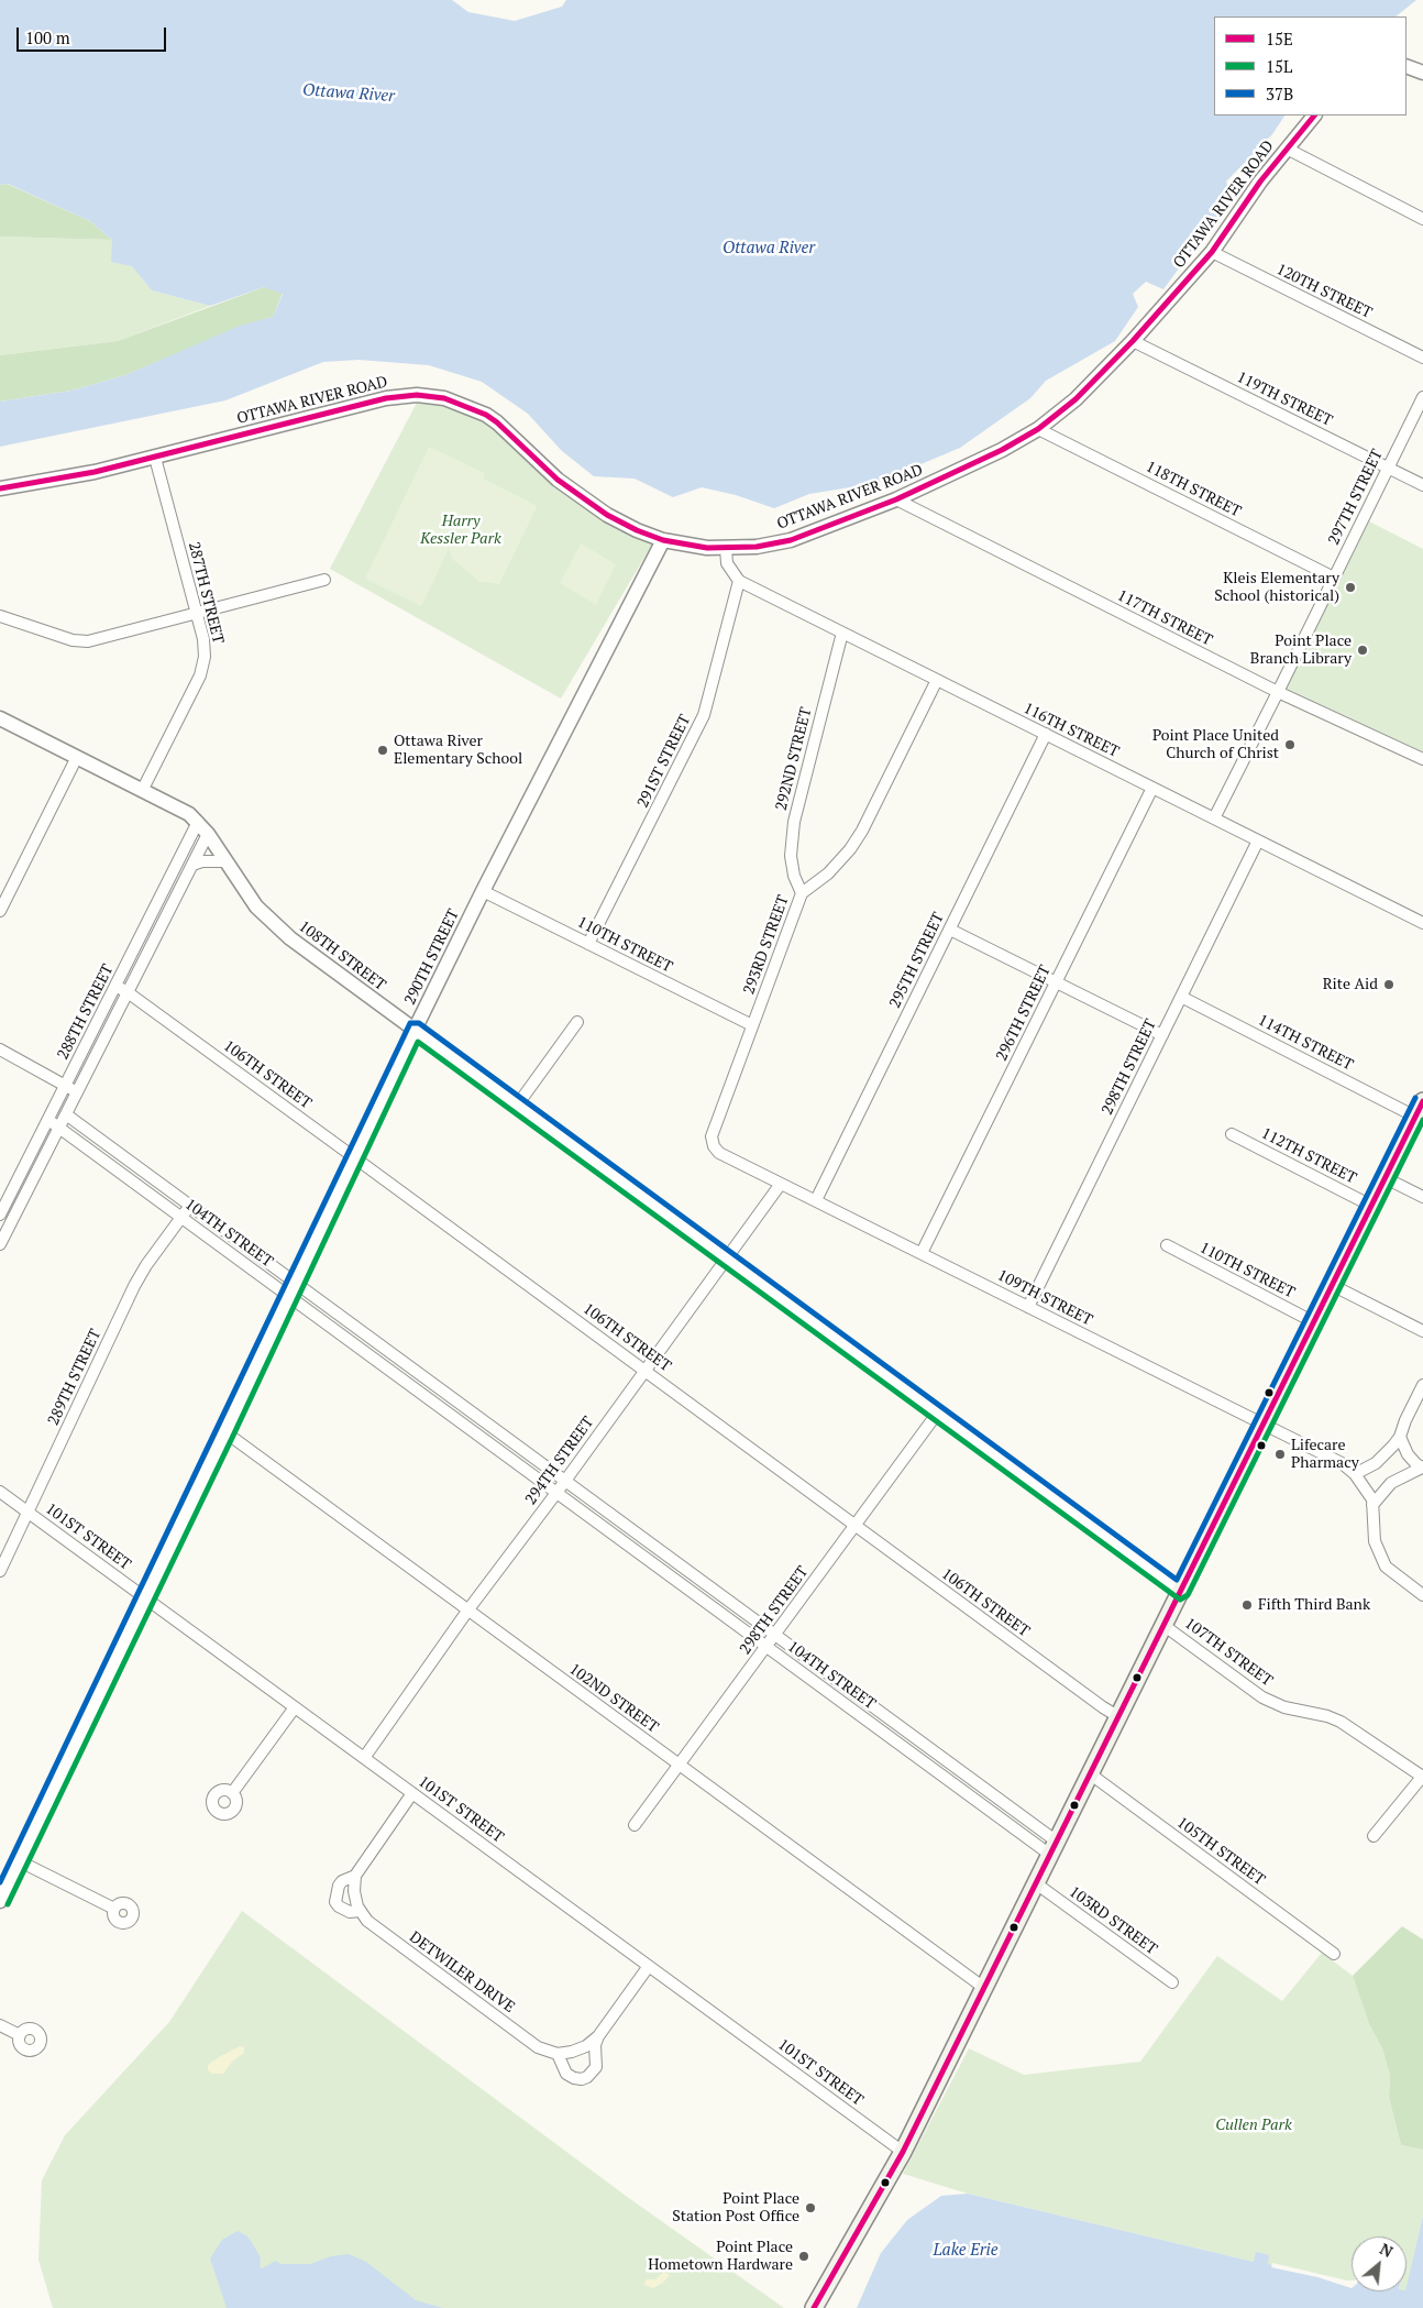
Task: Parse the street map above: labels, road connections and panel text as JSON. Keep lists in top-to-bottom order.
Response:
{
  "streets": {
    "street": [
      "OTTAWA RIVER ROAD",
      "120TH STREET",
      "119TH STREET",
      "118TH STREET",
      "297TH STREET",
      "287TH STREET",
      "117TH STREET",
      "116TH STREET",
      "292ND STREET",
      "291ST STREET",
      "110TH STREET",
      "293RD STREET",
      "108TH STREET",
      "290TH STREET",
      "295TH STREET",
      "288TH STREET",
      "296TH STREET",
      "114TH STREET",
      "298TH STREET",
      "106TH STREET",
      "112TH STREET",
      "104TH STREET",
      "109TH STREET",
      "289TH STREET",
      "294TH STREET",
      "101ST STREET",
      "107TH STREET",
      "102ND STREET",
      "105TH STREET",
      "103RD STREET",
      "DETWILER DRIVE"
    ]
  },
  "crossings": [
    ["OTTAWA RIVER ROAD", "120TH STREET"],
    ["OTTAWA RIVER ROAD", "119TH STREET"],
    ["OTTAWA RIVER ROAD", "118TH STREET"],
    ["OTTAWA RIVER ROAD", "287TH STREET"],
    ["OTTAWA RIVER ROAD", "117TH STREET"],
    ["OTTAWA RIVER ROAD", "290TH STREET"],
    ["119TH STREET", "297TH STREET"],
    ["118TH STREET", "297TH STREET"],
    ["297TH STREET", "117TH STREET"],
    ["297TH STREET", "116TH STREET"],
    ["287TH STREET", "108TH STREET"],
    ["116TH STREET", "292ND STREET"],
    ["116TH STREET", "291ST STREET"],
    ["116TH STREET", "293RD STREET"],
    ["116TH STREET", "295TH STREET"],
    ["116TH STREET", "296TH STREET"],
    ["116TH STREET", "298TH STREET"],
    ["292ND STREET", "293RD STREET"],
    ["291ST STREET", "110TH STREET"],
    ["110TH STREET", "293RD STREET"],
    ["110TH STREET", "290TH STREET"],
    ["293RD STREET", "109TH STREET"],
    ["108TH STREET", "290TH STREET"],
    ["108TH STREET", "288TH STREET"],
    ["108TH STREET", "298TH STREET"],
    ["108TH STREET", "294TH STREET"],
    ["290TH STREET", "106TH STREET"],
    ["290TH STREET", "104TH STREET"],
    ["290TH STREET", "101ST STREET"],
    ["290TH STREET", "102ND STREET"],
    ["295TH STREET", "109TH STREET"],
    ["288TH STREET", "106TH STREET"],
    ["288TH STREET", "104TH STREET"],
    ["296TH STREET", "109TH STREET"],
    ["114TH STREET", "298TH STREET"],
    ["298TH STREET", "106TH STREET"],
    ["298TH STREET", "104TH STREET"],
    ["298TH STREET", "109TH STREET"],
    ["298TH STREET", "102ND STREET"],
    ["106TH STREET", "294TH STREET"],
    ["104TH STREET", "289TH STREET"],
    ["104TH STREET", "294TH STREET"],
    ["109TH STREET", "294TH STREET"],
    ["289TH STREET", "101ST STREET"],
    ["294TH STREET", "101ST STREET"],
    ["294TH STREET", "102ND STREET"]
  ],
  "water": ["Ottawa River", "Lake Erie"],
  "parks": ["Harry Kessler Park", "Cullen Park"],
  "places": [
    "Kleis Elementary School (historical)",
    "Point Place Branch Library",
    "Point Place United Church of Christ",
    "Ottawa River Elementary School",
    "Rite Aid",
    "Lifecare Pharmacy",
    "Fifth Third Bank",
    "Point Place Station Post Office",
    "Point Place Hometown Hardware"
  ],
  "lines": ["transit line 15E", "transit line 37B", "transit line 15L"],
  "legend": ["15E", "15L", "37B"],
  "scale_bar": "100 m",
  "north": "top right"
}
